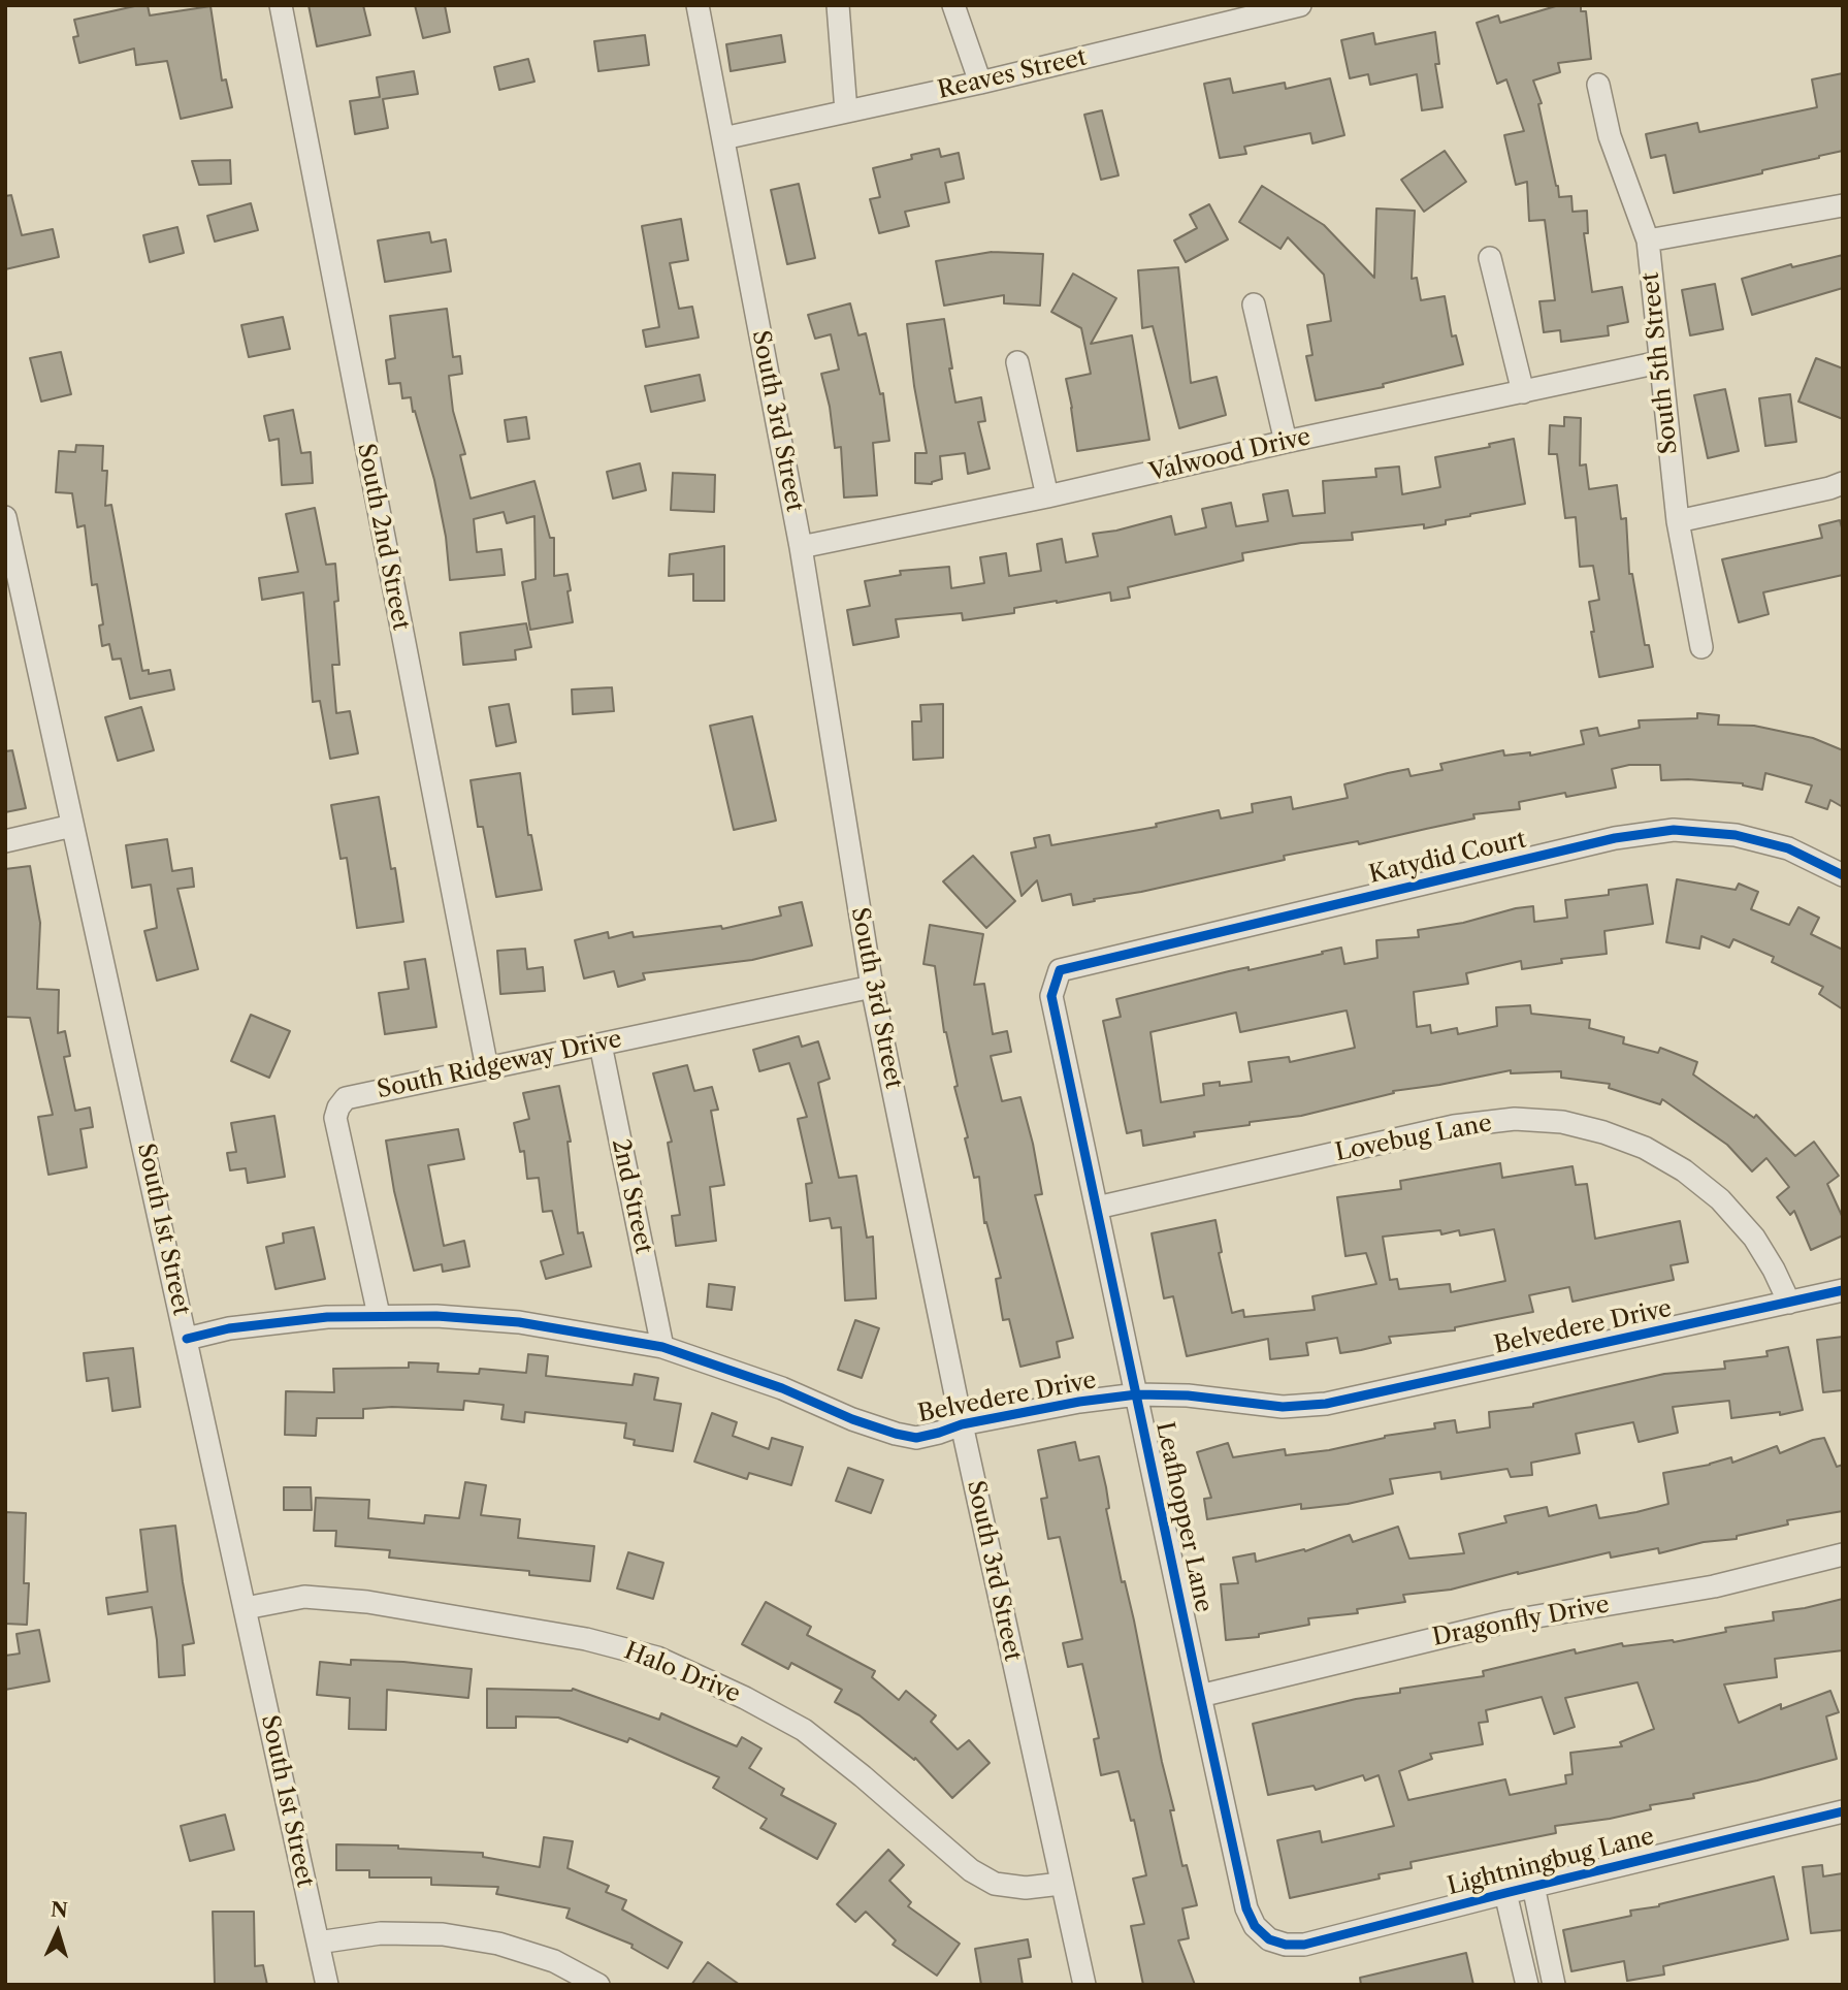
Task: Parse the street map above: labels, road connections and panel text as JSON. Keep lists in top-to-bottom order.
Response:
{
  "streets": {
    "street": [
      "Reaves Street",
      "South 5th Street",
      "South 3rd Street",
      "Valwood Drive",
      "South 2nd Street",
      "Katydid Court",
      "South Ridgeway Drive",
      "Lovebug Lane",
      "2nd Street",
      "South 1st Street",
      "Belvedere Drive",
      "Leafhopper Lane",
      "Dragonfly Drive",
      "Halo Drive",
      "Lightningbug Lane"
    ]
  },
  "crossings": [
    ["Reaves Street", "South 3rd Street"],
    ["South 5th Street", "Valwood Drive"],
    ["South 3rd Street", "Valwood Drive"],
    ["South 3rd Street", "South Ridgeway Drive"],
    ["South 3rd Street", "Belvedere Drive"],
    ["South 3rd Street", "Halo Drive"],
    ["South 2nd Street", "South Ridgeway Drive"],
    ["Katydid Court", "Leafhopper Lane"],
    ["South Ridgeway Drive", "2nd Street"],
    ["South Ridgeway Drive", "Belvedere Drive"],
    ["Lovebug Lane", "Belvedere Drive"],
    ["Lovebug Lane", "Leafhopper Lane"],
    ["2nd Street", "Belvedere Drive"],
    ["South 1st Street", "Belvedere Drive"],
    ["South 1st Street", "Halo Drive"],
    ["Belvedere Drive", "Leafhopper Lane"],
    ["Leafhopper Lane", "Dragonfly Drive"],
    ["Leafhopper Lane", "Lightningbug Lane"]
  ],
  "north": "top"
}
